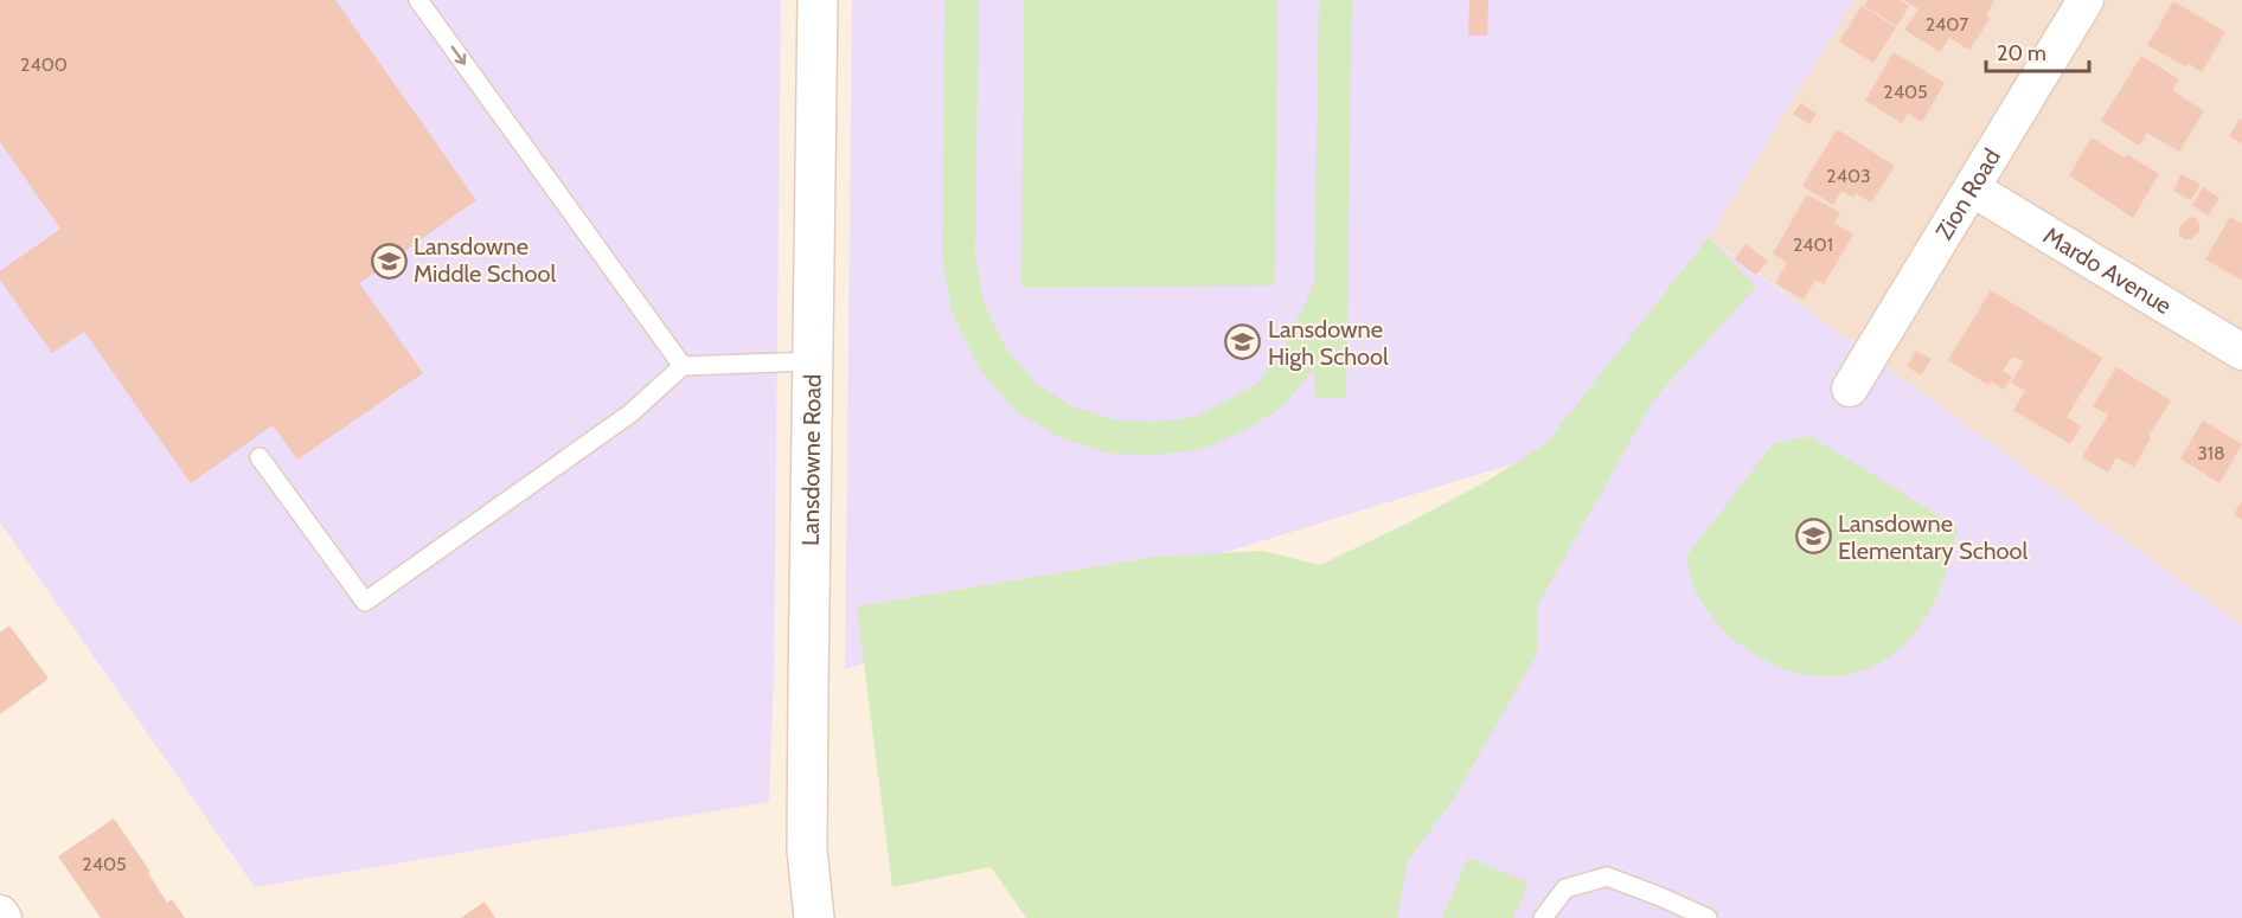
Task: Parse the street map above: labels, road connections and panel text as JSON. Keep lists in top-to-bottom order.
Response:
{
  "streets": {
    "street": ["Zion Road", "Mardo Avenue", "Lansdowne Road"]
  },
  "crossings": [
    ["Zion Road", "Mardo Avenue"]
  ],
  "places": {
    "school or university": ["Lansdowne Middle School", "Lansdowne High School", "Lansdowne Elementary School"]
  },
  "house_numbers": [
    "2407",
    "2400",
    "2405",
    "2403",
    "2401",
    "318",
    "2405"
  ],
  "scale_bar": "20 m"
}
